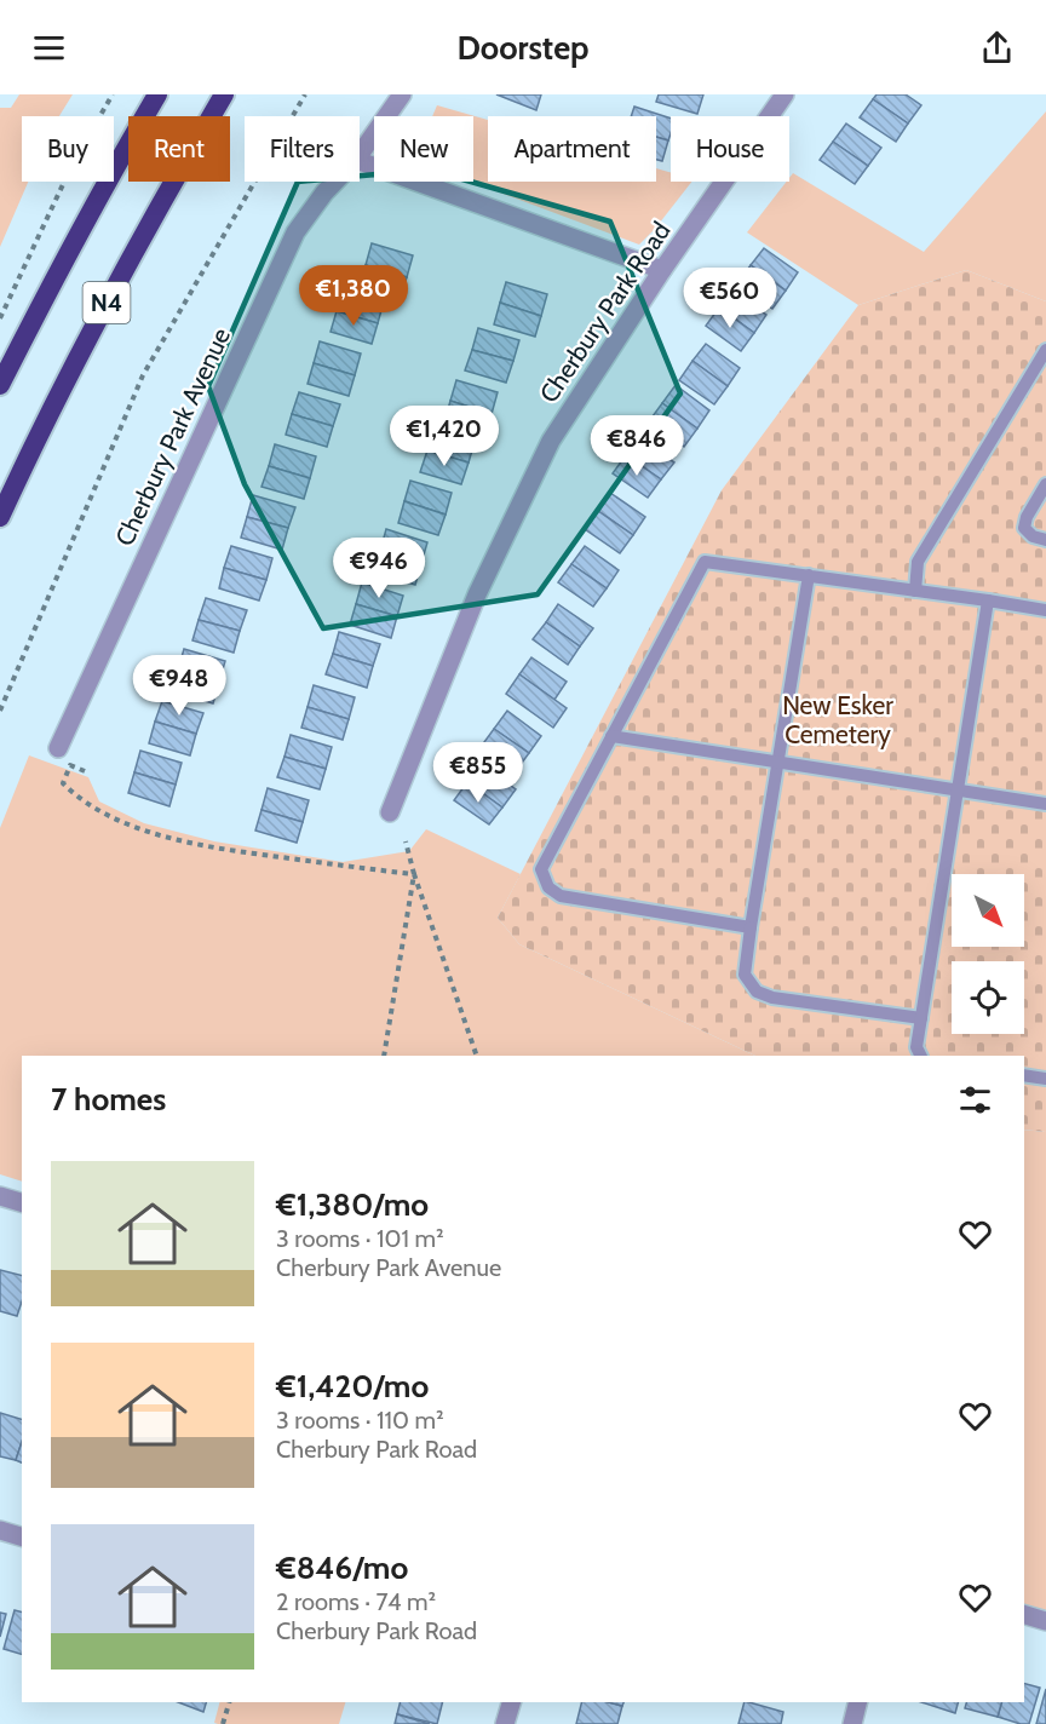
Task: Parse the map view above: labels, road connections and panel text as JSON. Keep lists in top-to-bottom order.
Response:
{
  "streets": {
    "highway": ["N4"],
    "street": ["Cherbury Park Road", "Cherbury Park Avenue"]
  },
  "parks": ["New Esker Cemetery"],
  "north": "bottom right",
  "page": {
    "header": "Doorstep",
    "chip": [
      "Buy",
      "Rent",
      "Filters",
      "New",
      "Apartment",
      "House"
    ],
    "price": [
      "€1,380",
      "€560",
      "€1,420",
      "€846",
      "€946",
      "€948",
      "€855"
    ],
    "heading": "7 homes",
    "list": [
      {
        "name": "€1,380/mo",
        "note": "3 rooms · 101 m² · Cherbury Park Avenue"
      },
      {
        "name": "€1,420/mo",
        "note": "3 rooms · 110 m² · Cherbury Park Road"
      },
      {
        "name": "€846/mo",
        "note": "2 rooms · 74 m² · Cherbury Park Road"
      }
    ]
  }
}
